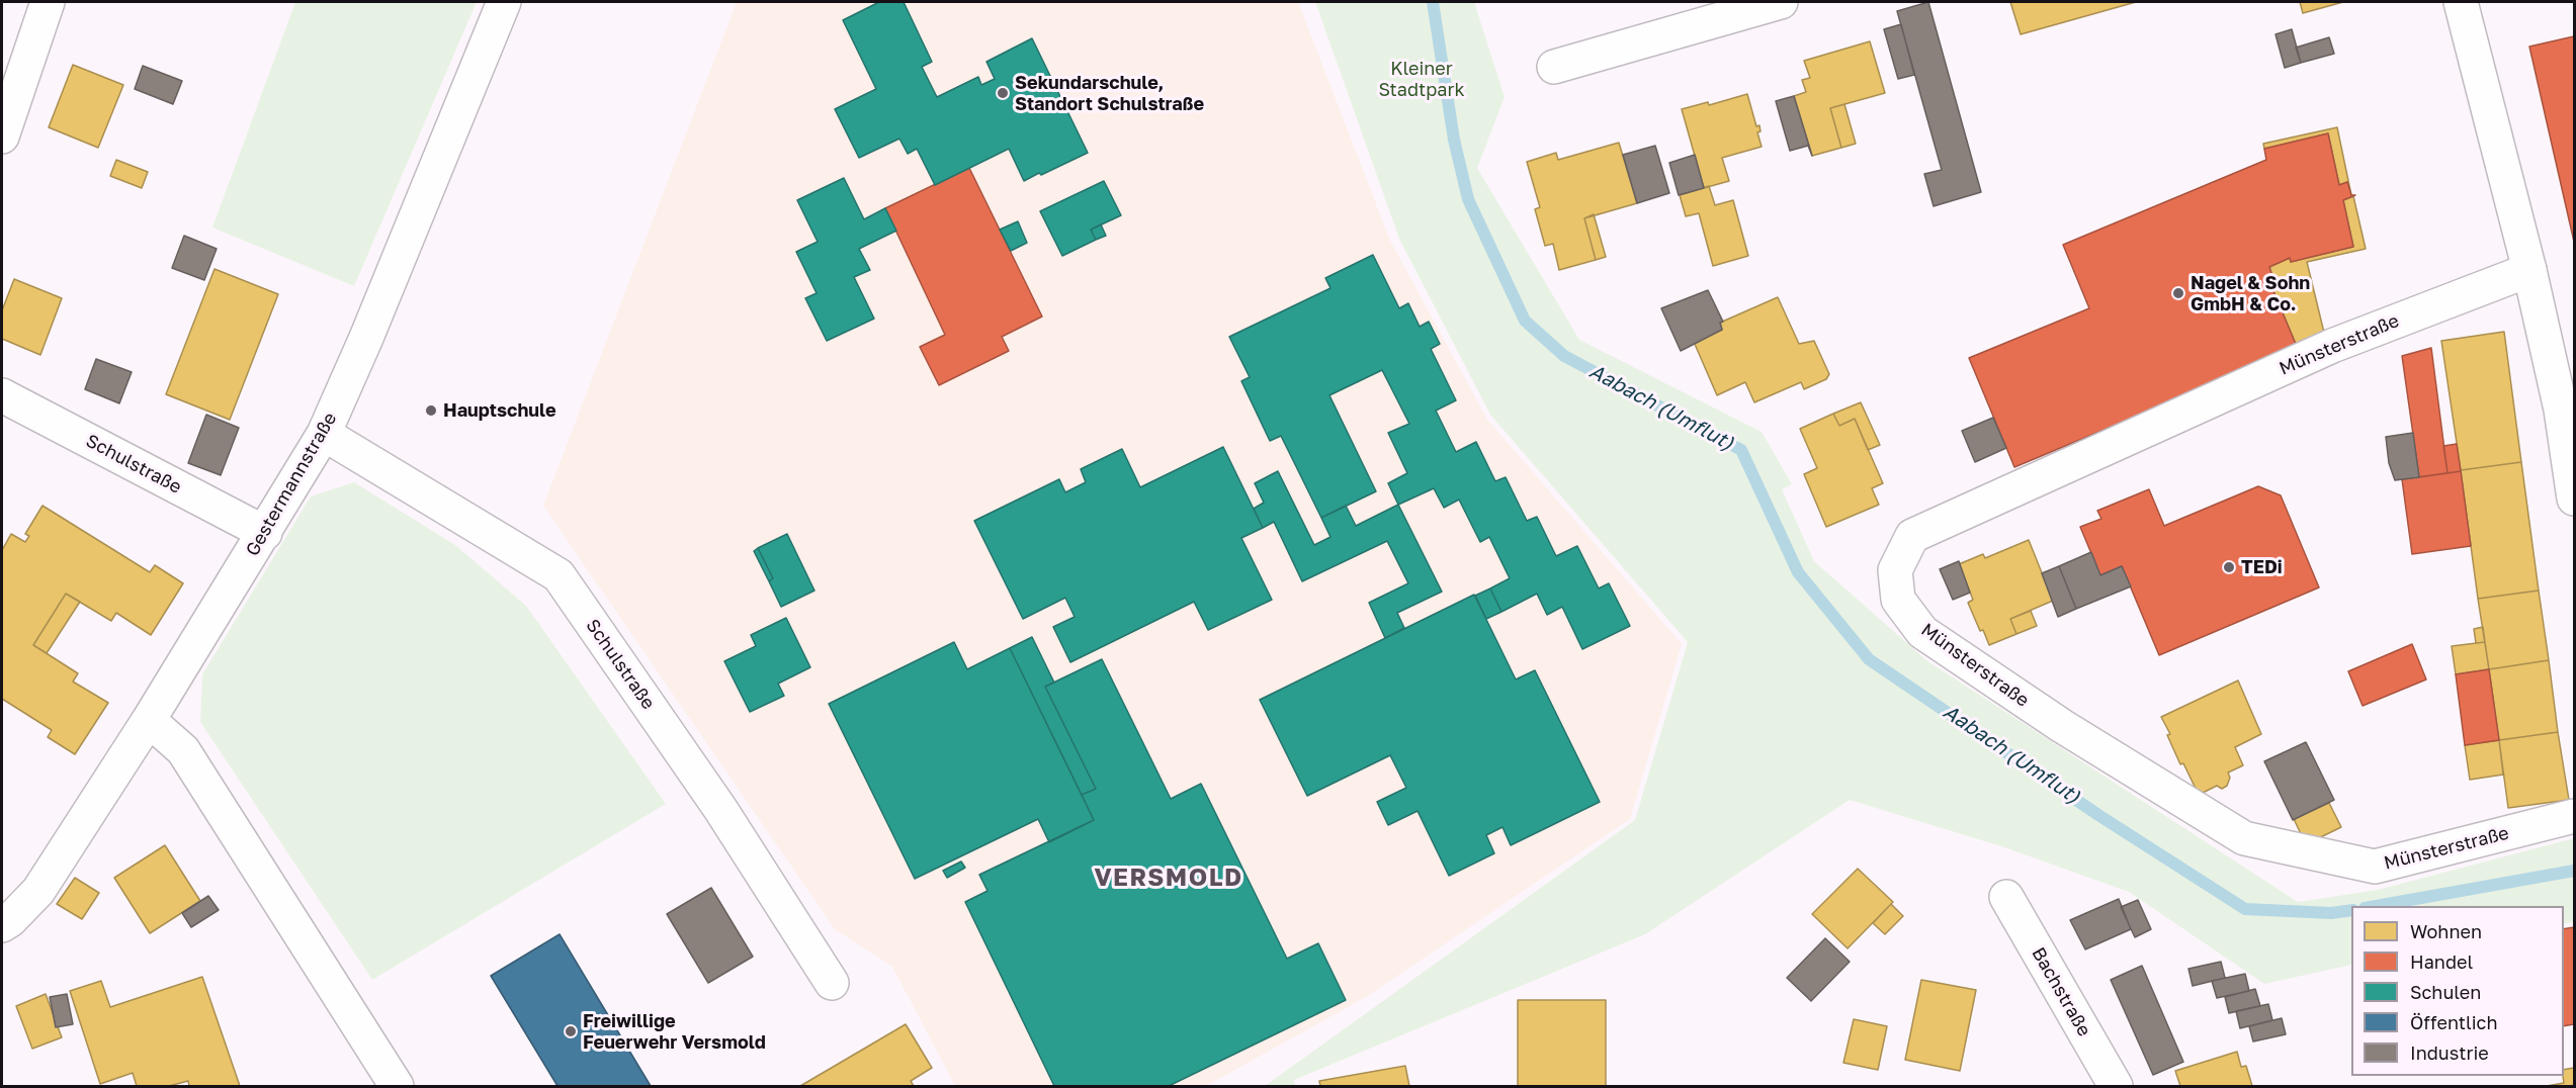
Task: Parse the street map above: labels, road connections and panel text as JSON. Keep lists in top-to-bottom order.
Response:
{
  "streets": {
    "street": [
      "Münsterstraße",
      "Schulstraße",
      "Gestermannstraße",
      "Bachstraße"
    ]
  },
  "crossings": [
    ["Schulstraße", "Gestermannstraße"]
  ],
  "districts": ["VERSMOLD"],
  "water": ["Aabach (Umflut)"],
  "parks": ["Kleiner Stadtpark"],
  "places": [
    "Sekundarschule, Standort Schulstraße",
    "Nagel & Sohn GmbH & Co.",
    "Hauptschule",
    "TEDi",
    "Freiwillige Feuerwehr Versmold"
  ],
  "legend": [
    "Wohnen",
    "Handel",
    "Schulen",
    "Öffentlich",
    "Industrie"
  ]
}
